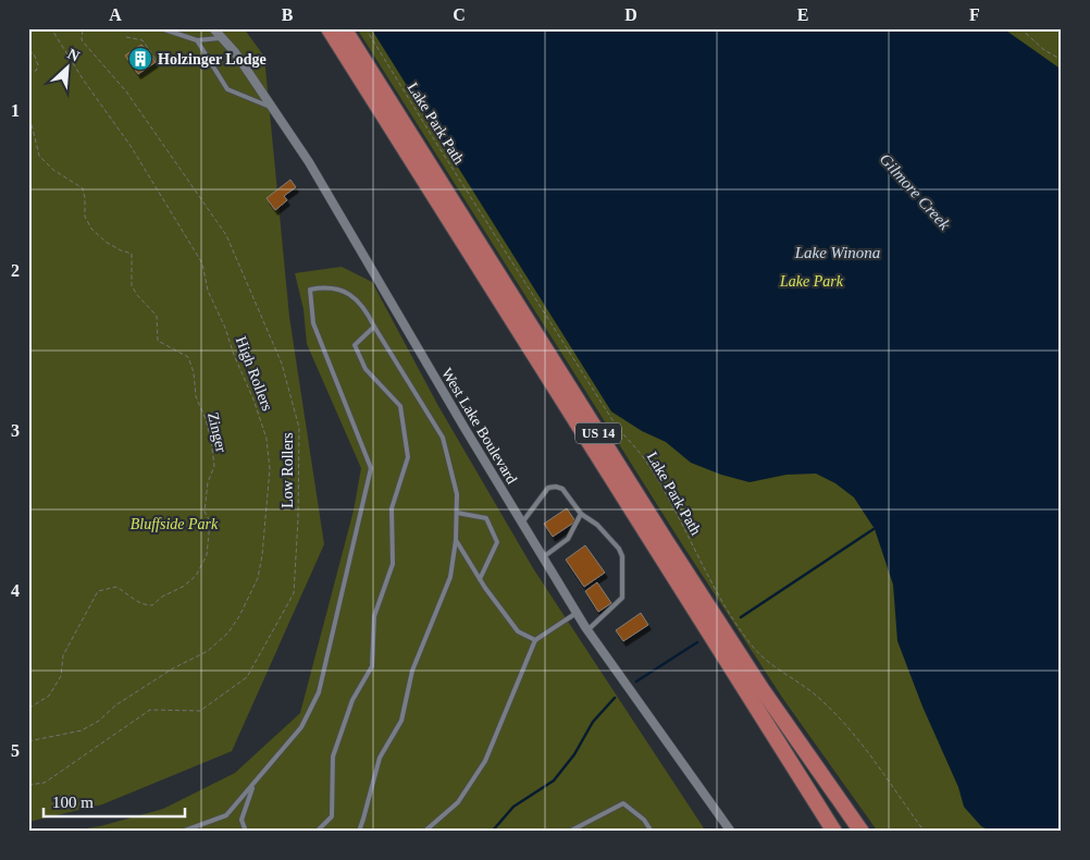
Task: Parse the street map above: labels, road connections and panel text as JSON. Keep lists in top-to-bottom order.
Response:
{
  "streets": {
    "highway": ["US 14"],
    "street": ["West Lake Boulevard"],
    "path": [
      "Lake Park Path",
      "High Rollers",
      "Zinger",
      "Low Rollers"
    ]
  },
  "water": ["Gilmore Creek", "Lake Winona"],
  "parks": ["Lake Park", "Bluffside Park"],
  "places": {
    "building": ["Holzinger Lodge"]
  },
  "scale_bar": "100 m",
  "north": "top right",
  "grid": {
    "columns": [
      "A",
      "B",
      "C",
      "D",
      "E",
      "F"
    ],
    "rows": [
      "1",
      "2",
      "3",
      "4",
      "5"
    ]
  }
}
